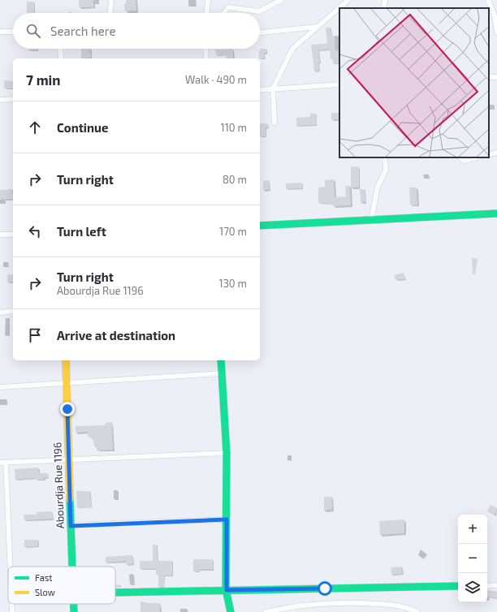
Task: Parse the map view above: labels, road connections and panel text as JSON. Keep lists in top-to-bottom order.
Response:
{
  "streets": {
    "street": ["Abourdja Rue 1196"]
  },
  "legend": ["Fast", "Slow"],
  "page": {
    "search": "Search here",
    "heading": ["7 min", "Walk · 490 m"],
    "list": [
      ["Continue", "110 m"],
      ["Turn right", "80 m"],
      ["Turn left", "170 m"],
      ["Turn right", "Abourdja Rue 1196", "130 m"],
      "Arrive at destination"
    ],
    "map_buttons": ["+", "−"]
  }
}
